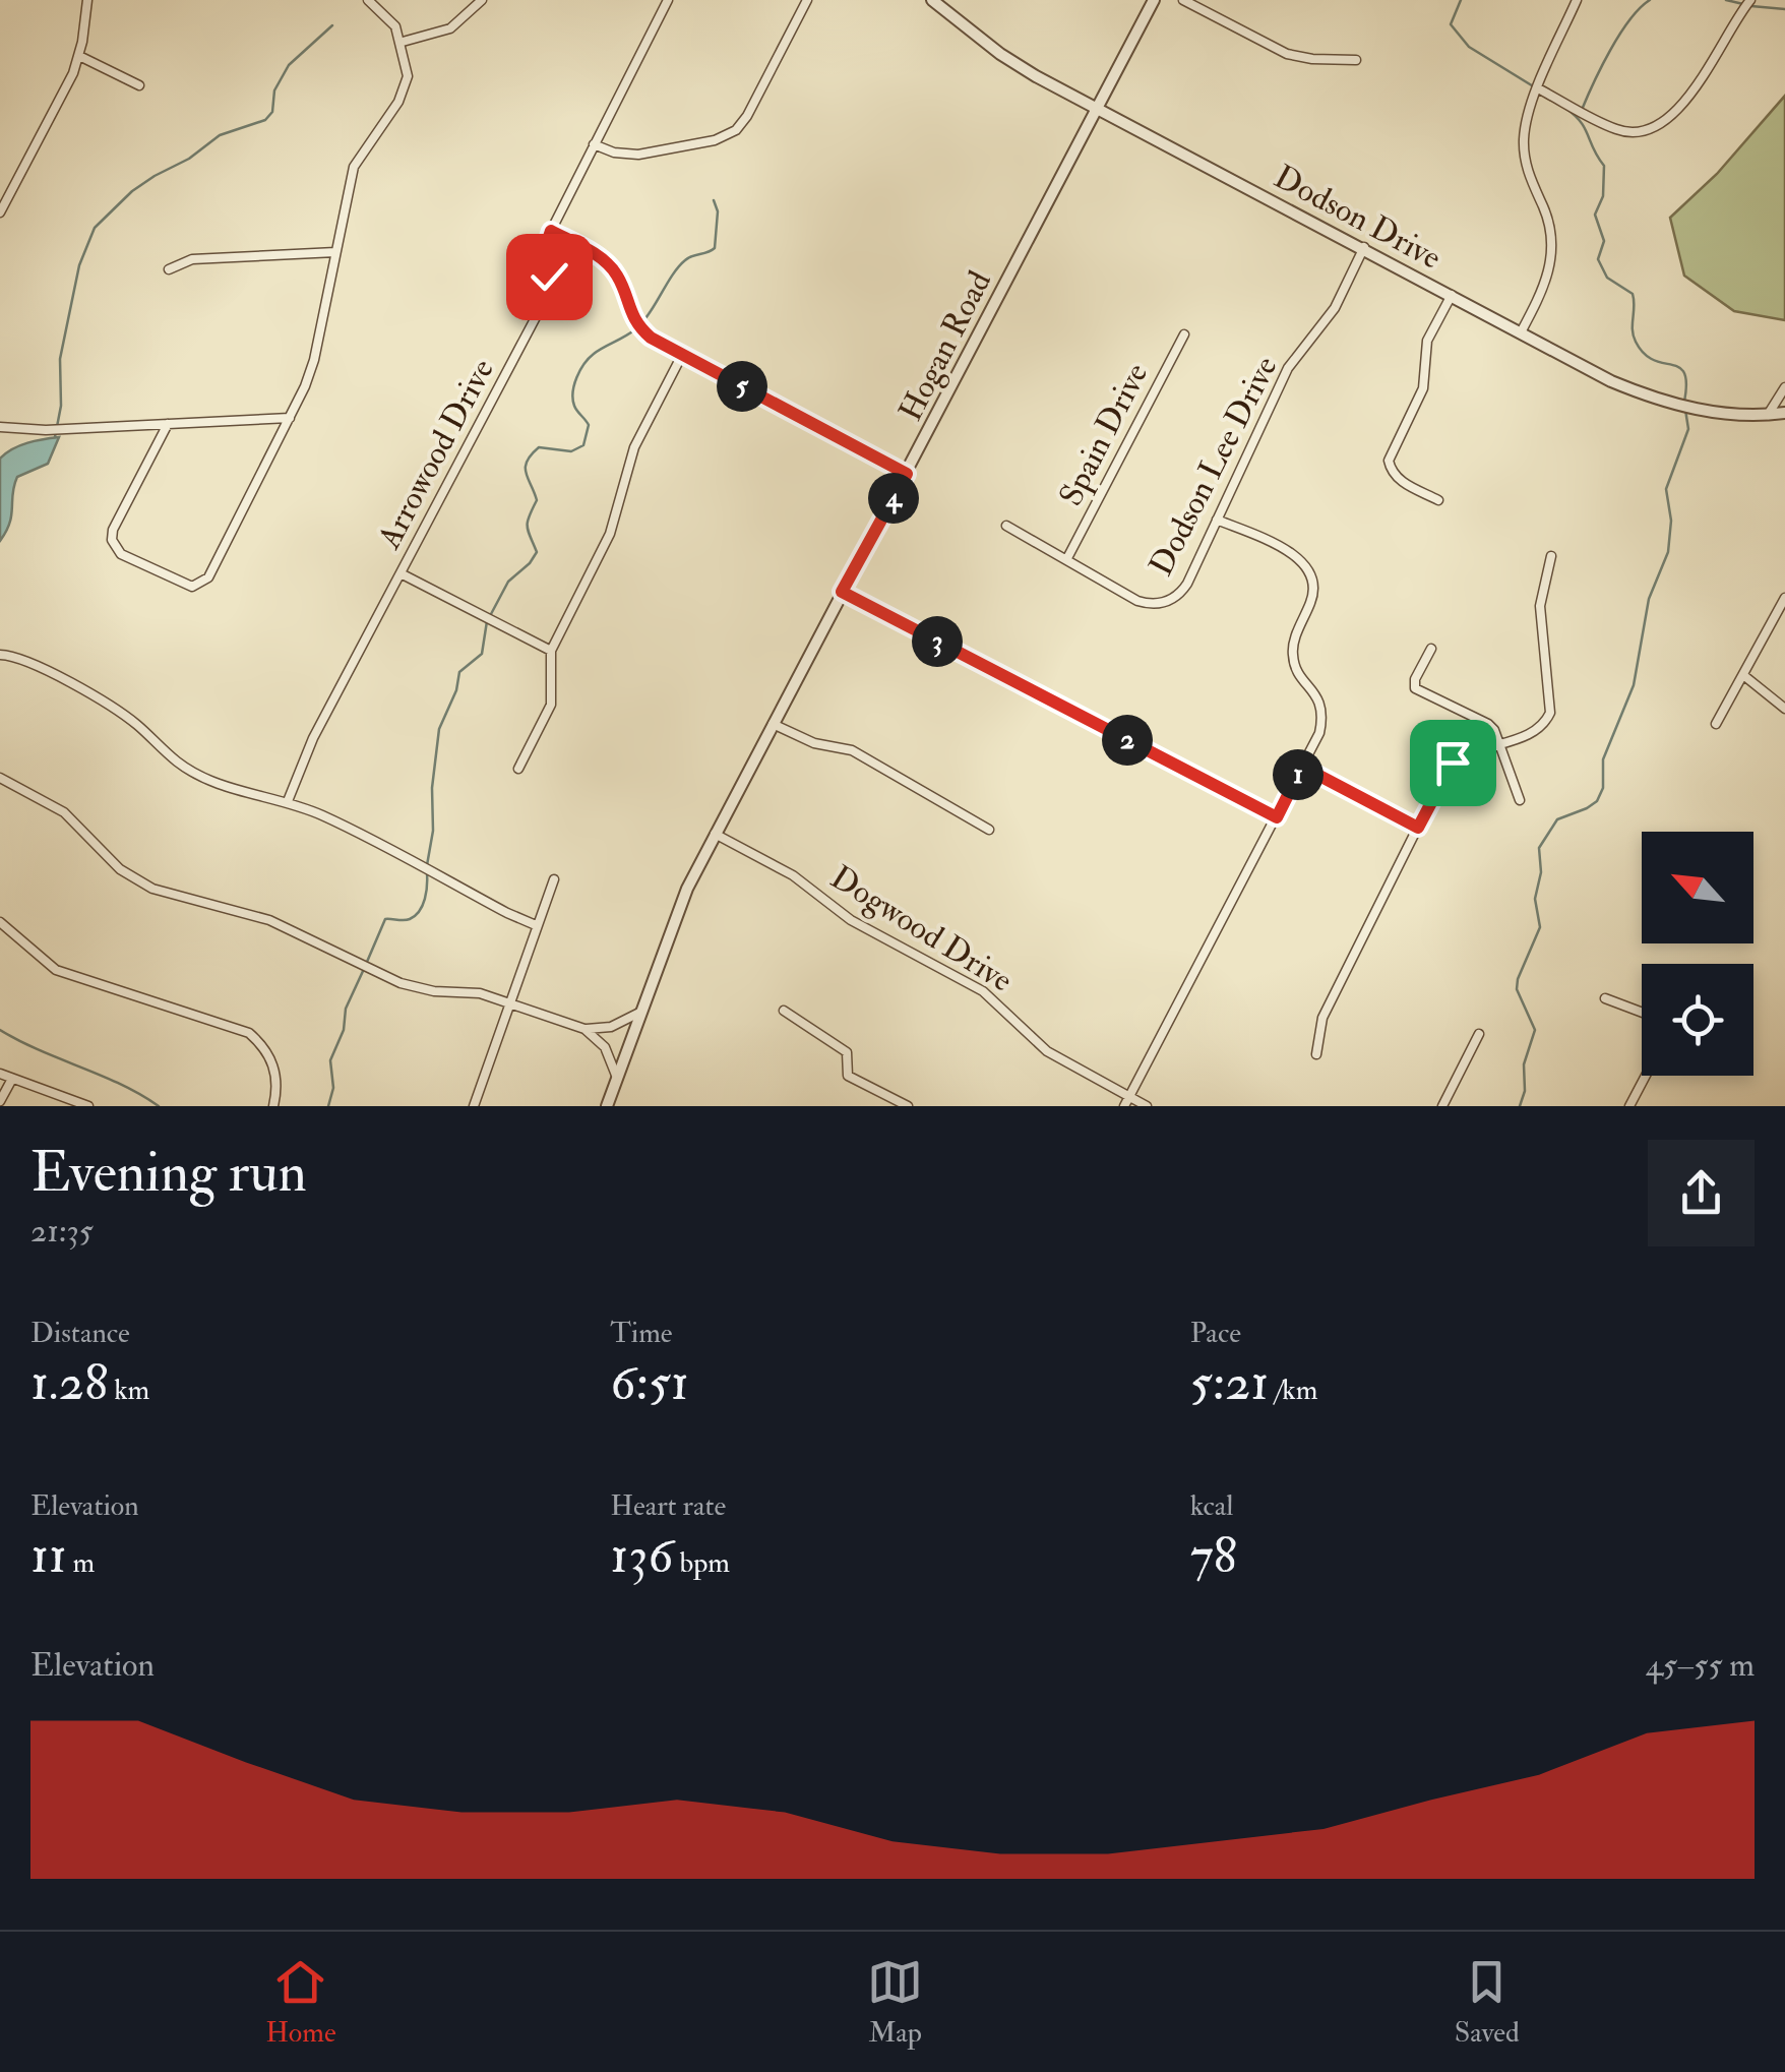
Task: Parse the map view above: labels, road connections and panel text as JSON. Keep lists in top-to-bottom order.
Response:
{
  "streets": {
    "street": [
      "Dodson Drive",
      "Hogan Road",
      "Spain Drive",
      "Arrowood Drive",
      "Dodson Lee Drive",
      "Dogwood Drive"
    ]
  },
  "crossings": [
    ["Dodson Drive", "Hogan Road"],
    ["Dodson Drive", "Dodson Lee Drive"],
    ["Hogan Road", "Dogwood Drive"],
    ["Spain Drive", "Dodson Lee Drive"]
  ],
  "north": "top left",
  "page": {
    "pins": [
      "5",
      "4",
      "3",
      "2",
      "1"
    ],
    "heading": ["Evening run", "21:35"],
    "stats": [
      ["Distance", "1.28 km"],
      ["Time", "6:51"],
      ["Pace", "5:21 /km"],
      ["Elevation", "11 m"],
      ["Heart rate", "136 bpm"],
      ["kcal", "78"]
    ],
    "chart": ["Elevation", "45–55 m"],
    "tabs": ["Home", "Map", "Saved"]
  }
}
